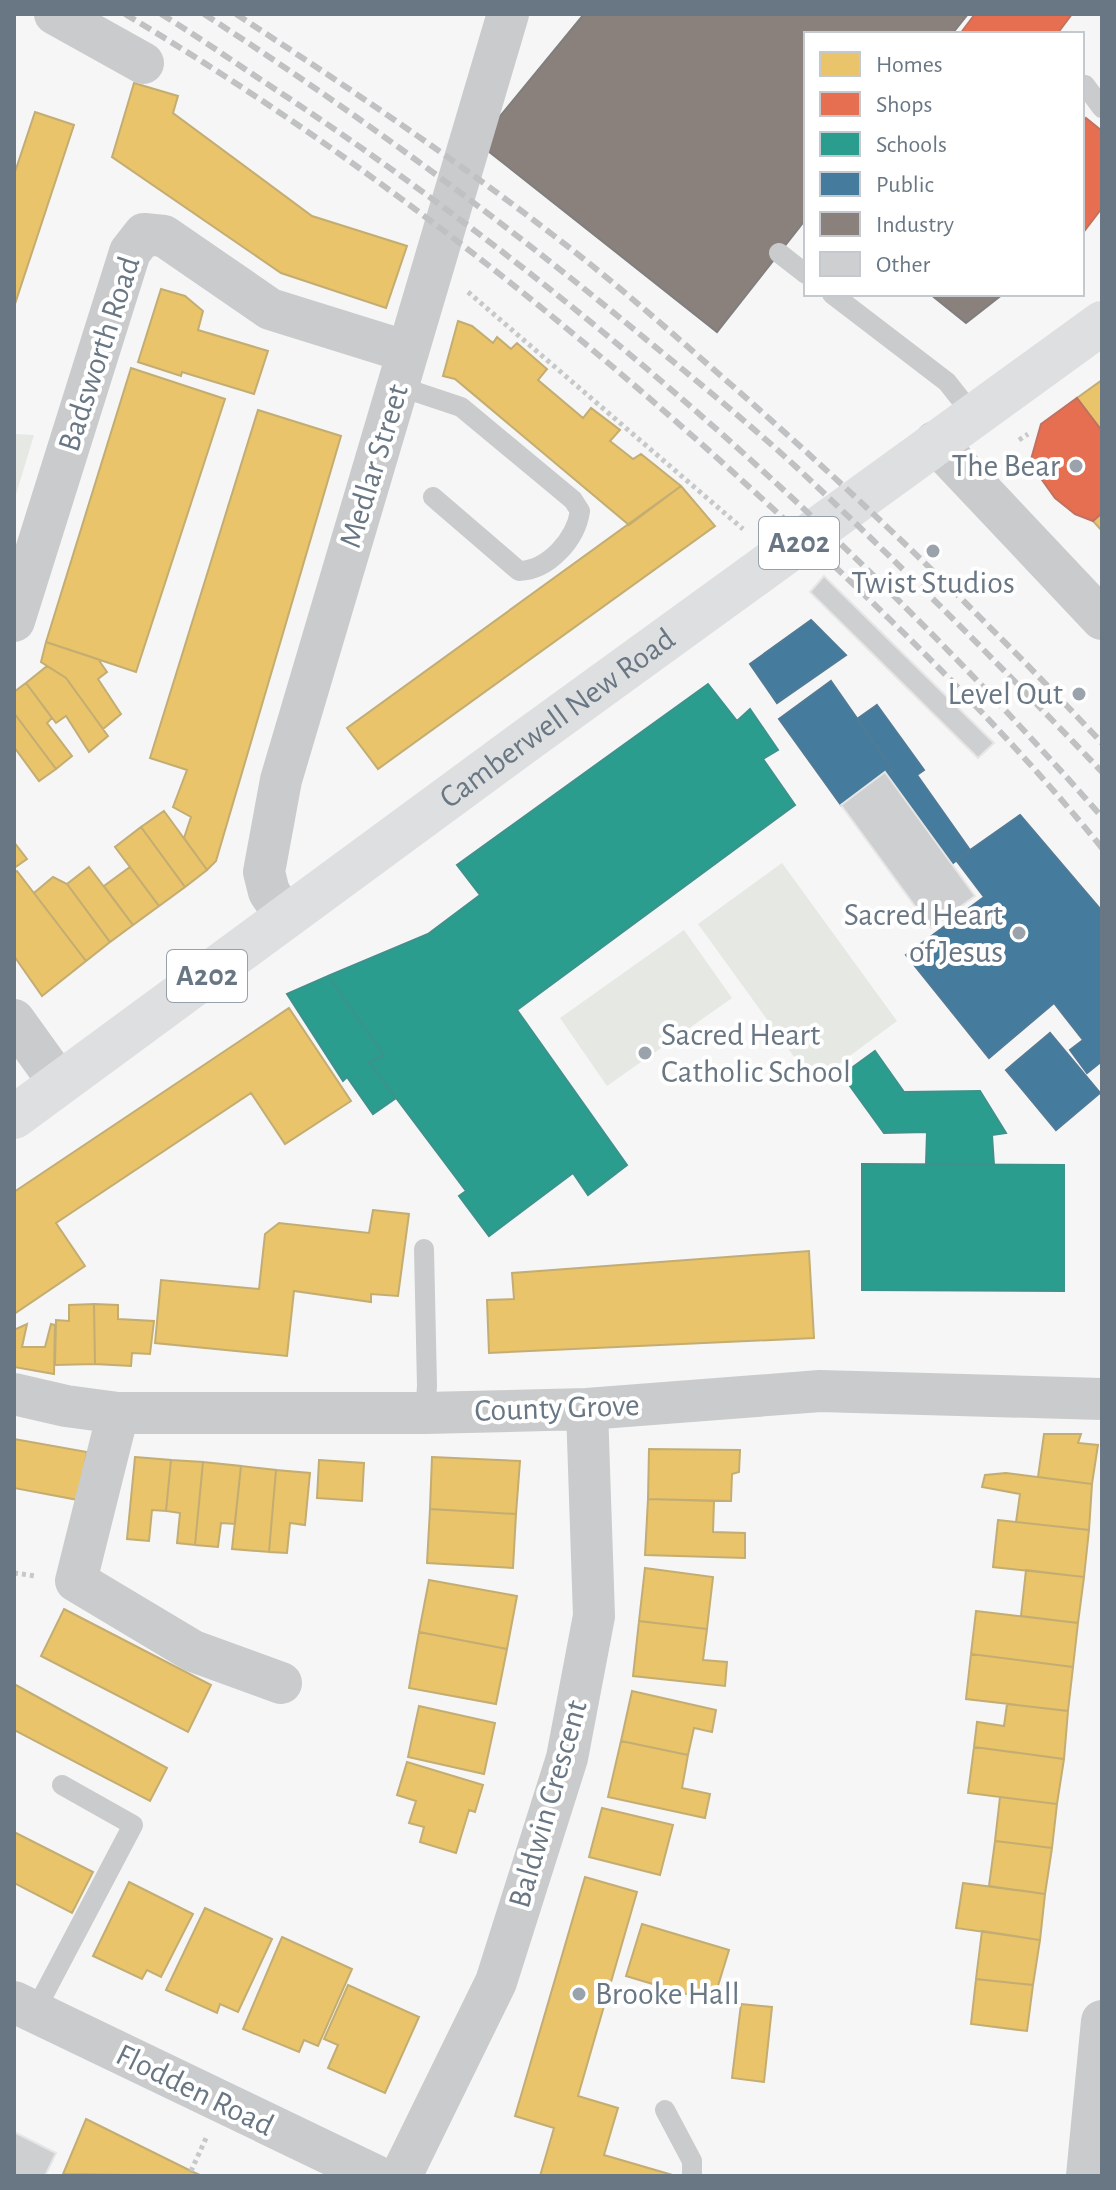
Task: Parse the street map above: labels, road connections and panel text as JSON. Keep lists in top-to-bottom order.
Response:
{
  "streets": {
    "highway": ["A202", "Camberwell New Road"],
    "street": [
      "Badsworth Road",
      "Medlar Street",
      "County Grove",
      "Baldwin Crescent",
      "Flodden Road"
    ]
  },
  "crossings": [
    ["Badsworth Road", "Medlar Street"],
    ["Medlar Street", "Camberwell New Road"],
    ["County Grove", "Baldwin Crescent"]
  ],
  "places": [
    "The Bear",
    "Twist Studios",
    "Level Out",
    "Sacred Heart of Jesus",
    "Sacred Heart Catholic School",
    "Brooke Hall"
  ],
  "legend": [
    "Homes",
    "Shops",
    "Schools",
    "Public",
    "Industry",
    "Other"
  ]
}
